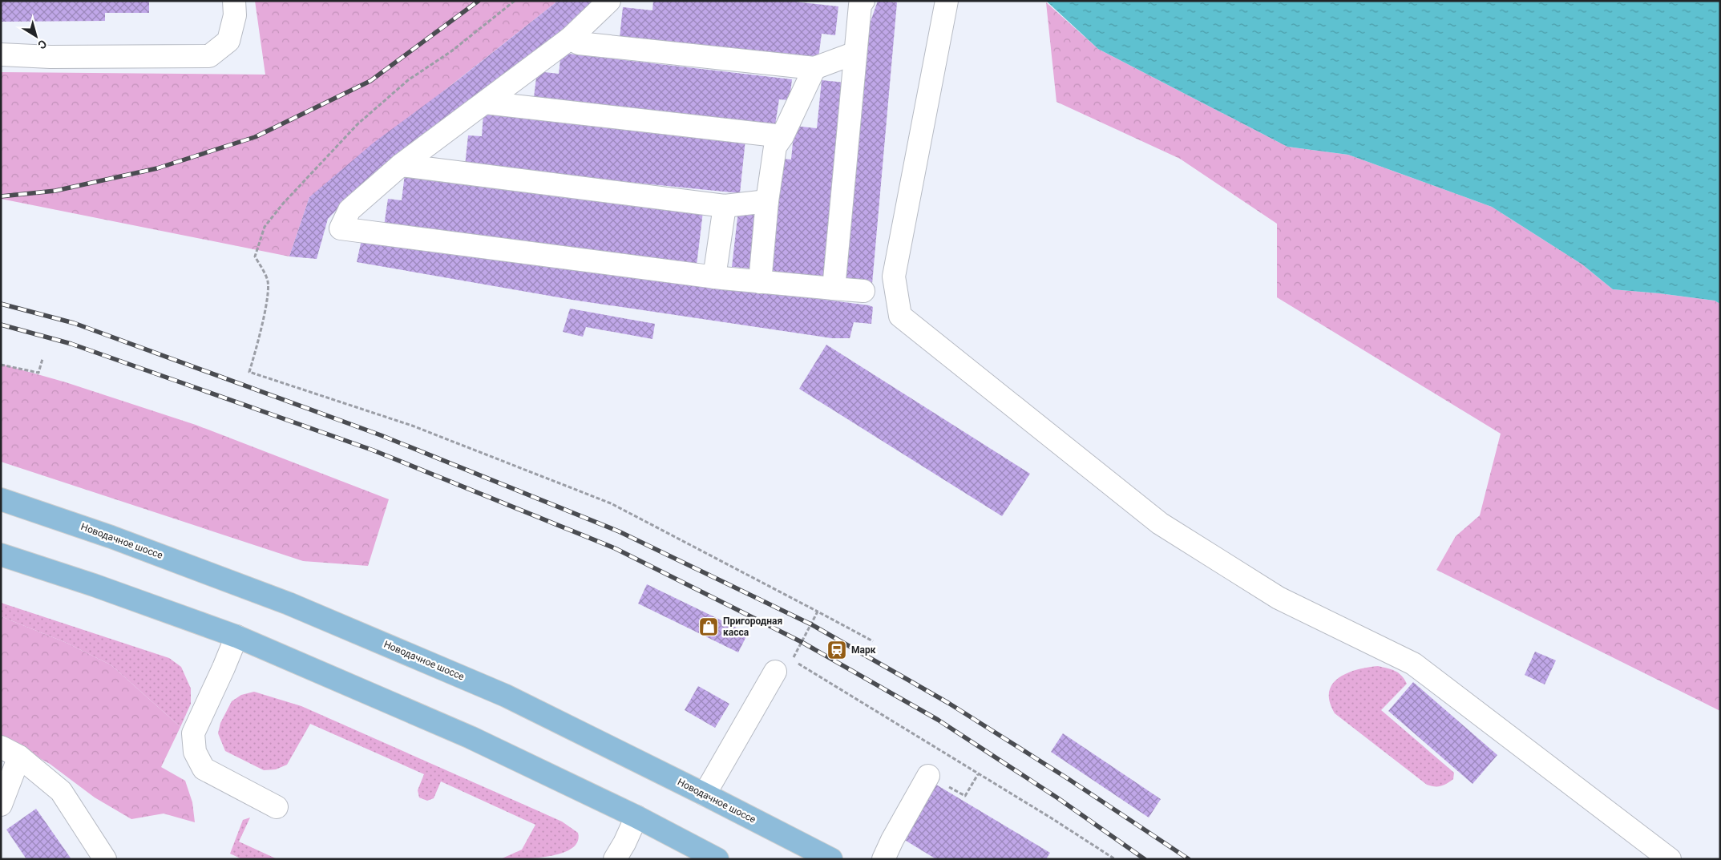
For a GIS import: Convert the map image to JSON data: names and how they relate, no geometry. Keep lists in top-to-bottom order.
{
  "streets": {
    "main road": ["Новодачное шоссе"]
  },
  "places": {
    "shop": ["Пригородная касса"],
    "station": ["Марк"]
  },
  "north": "bottom right"
}
